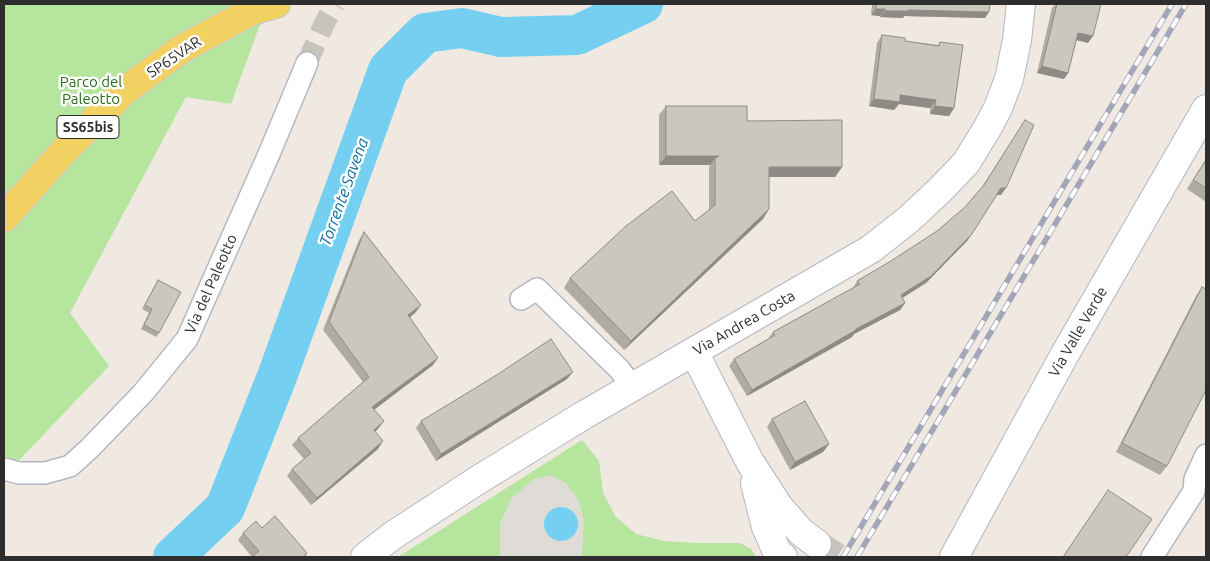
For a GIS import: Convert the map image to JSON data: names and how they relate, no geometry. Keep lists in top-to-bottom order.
{
  "streets": {
    "main road": [
      "SP65VAR",
      "SS65bis",
      "Via Andrea Costa",
      "Via Valle Verde"
    ],
    "street": ["Via del Paleotto"]
  },
  "water": ["Torrente Savena"],
  "parks": ["Parco del Paleotto"]
}
